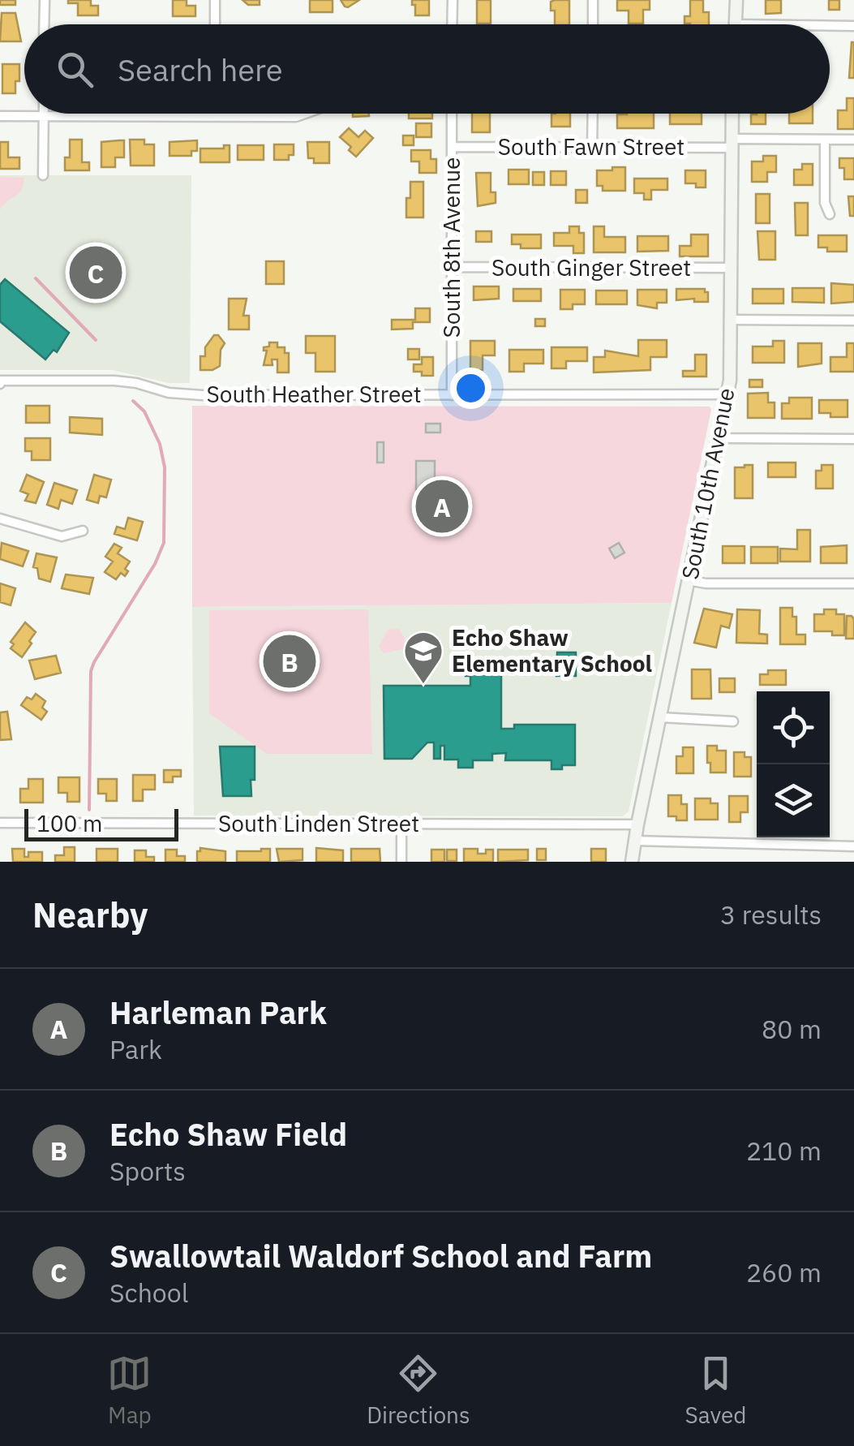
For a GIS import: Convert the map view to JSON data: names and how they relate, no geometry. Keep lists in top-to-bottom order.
{
  "streets": {
    "main road": ["South 10th Avenue"],
    "street": [
      "South Fawn Street",
      "South 8th Avenue",
      "South Ginger Street",
      "South Heather Street",
      "South Linden Street"
    ]
  },
  "crossings": [
    ["South Fawn Street", "South 8th Avenue"],
    ["South Fawn Street", "South 10th Avenue"],
    ["South 8th Avenue", "South Ginger Street"],
    ["South 8th Avenue", "South Heather Street"],
    ["South Ginger Street", "South 10th Avenue"],
    ["South Heather Street", "South 10th Avenue"],
    ["South 10th Avenue", "South Linden Street"]
  ],
  "places": {
    "school or university": ["Echo Shaw Elementary School"]
  },
  "scale_bar": "100 m",
  "page": {
    "search": "Search here",
    "pins": ["C", "A", "B"],
    "scale": "100 m",
    "heading": ["Nearby", "3 results"],
    "list": [
      {
        "mark": "A",
        "name": "Harleman Park",
        "note": "Park",
        "value": "80 m"
      },
      {
        "mark": "B",
        "name": "Echo Shaw Field",
        "note": "Sports",
        "value": "210 m"
      },
      {
        "mark": "C",
        "name": "Swallowtail Waldorf School and Farm",
        "note": "School",
        "value": "260 m"
      }
    ],
    "nav": ["Map", "Directions", "Saved"]
  }
}
